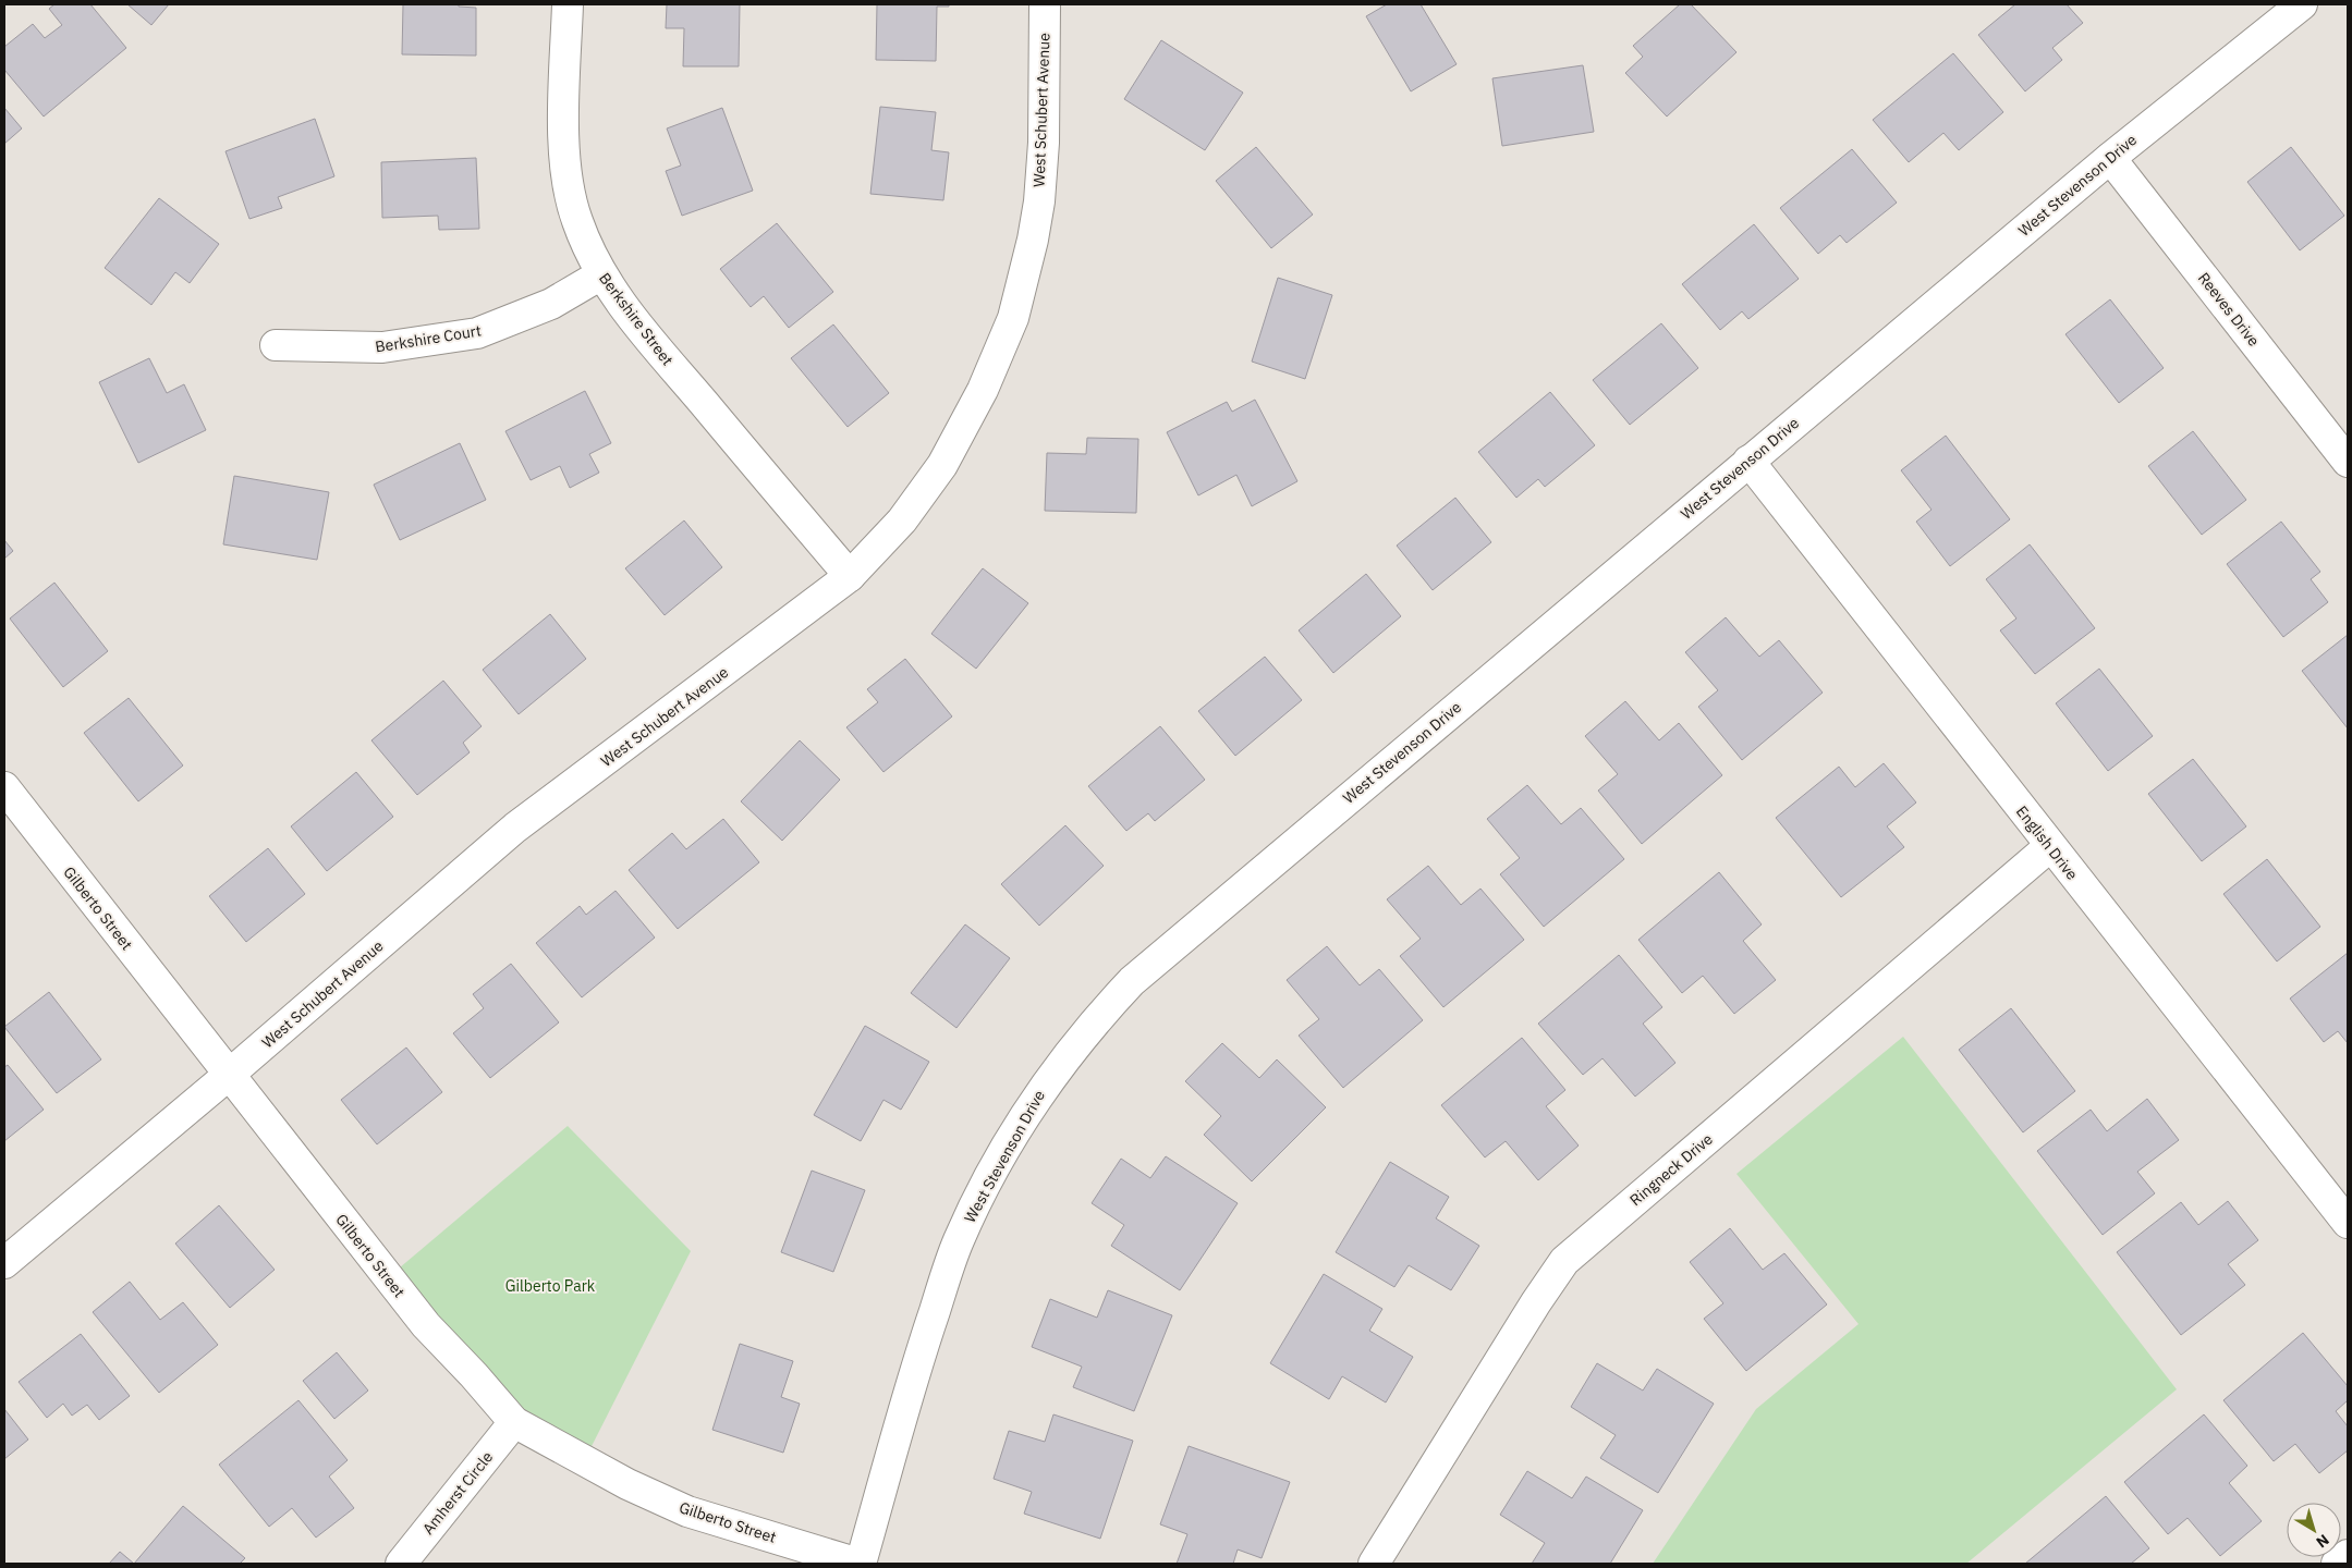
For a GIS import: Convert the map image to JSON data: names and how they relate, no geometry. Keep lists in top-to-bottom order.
{
  "streets": {
    "street": [
      "West Schubert Avenue",
      "West Stevenson Drive",
      "Reeves Drive",
      "Berkshire Street",
      "Berkshire Court",
      "English Drive",
      "Gilberto Street",
      "Ringneck Drive",
      "Amherst Circle"
    ]
  },
  "crossings": [
    ["West Schubert Avenue", "Berkshire Street"],
    ["West Schubert Avenue", "Gilberto Street"],
    ["West Stevenson Drive", "Reeves Drive"],
    ["West Stevenson Drive", "English Drive"],
    ["West Stevenson Drive", "Gilberto Street"],
    ["Berkshire Street", "Berkshire Court"],
    ["English Drive", "Ringneck Drive"],
    ["Gilberto Street", "Amherst Circle"]
  ],
  "parks": ["Gilberto Park"],
  "north": "bottom right"
}
